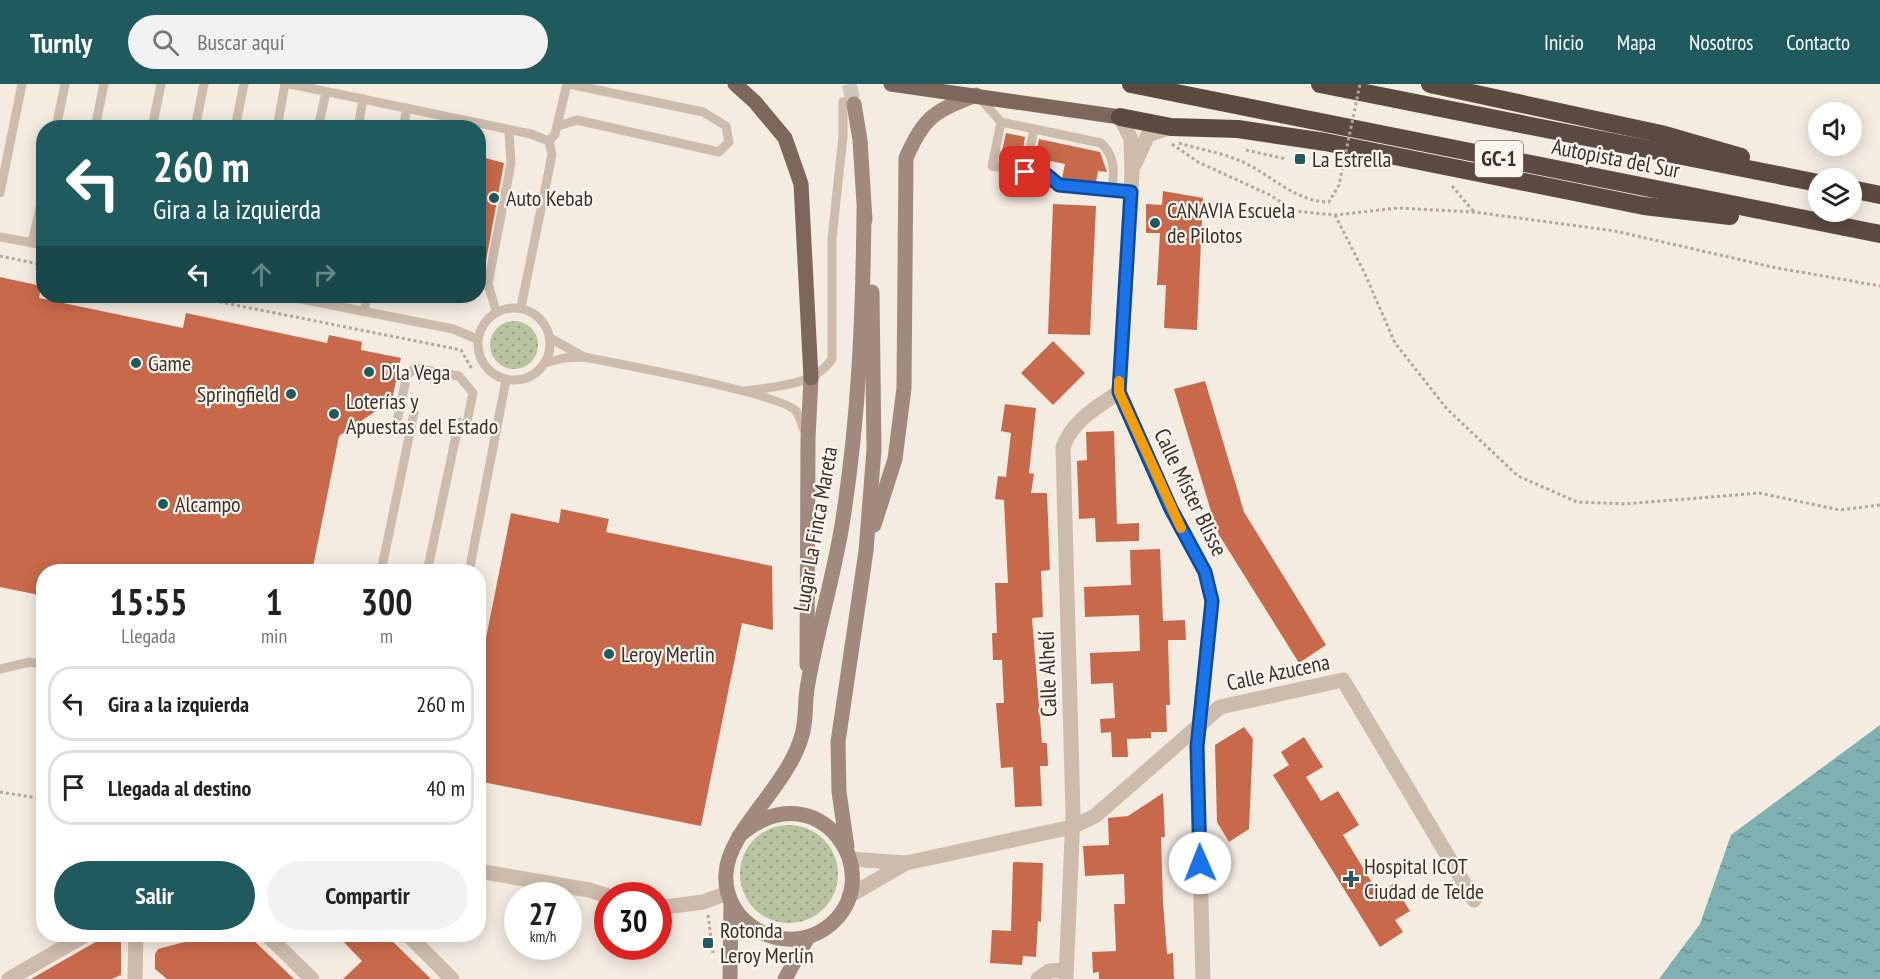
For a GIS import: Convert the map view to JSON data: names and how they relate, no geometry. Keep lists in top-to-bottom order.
{
  "streets": {
    "highway": ["Autopista del Sur", "GC-1"],
    "street": [
      "Calle Mister Blisse",
      "Lugar La Finca Mareta",
      "Calle Azucena",
      "Calle Alhelí"
    ]
  },
  "crossings": [
    ["Calle Mister Blisse", "Calle Azucena"],
    ["Calle Mister Blisse", "Calle Alhelí"],
    ["Lugar La Finca Mareta", "Calle Azucena"],
    ["Calle Azucena", "Calle Alhelí"]
  ],
  "places": {
    "transit": ["La Estrella", "Rotonda Leroy Merlín"],
    "other": [
      "Auto Kebab",
      "CANAVIA Escuela de Pilotos",
      "Game",
      "D'la Vega",
      "Springfield",
      "Loterías y Apuestas del Estado",
      "Alcampo",
      "Leroy Merlin"
    ],
    "health": ["Hospital ICOT Ciudad de Telde"]
  },
  "page": {
    "header": "Turnly",
    "search": "Buscar aquí",
    "nav": [
      "Inicio",
      "Mapa",
      "Nosotros",
      "Contacto"
    ],
    "turn": ["260 m", "Gira a la izquierda"],
    "eta": [
      "15:55",
      "Llegada",
      "1",
      "min",
      "300",
      "m"
    ],
    "list": [
      {
        "name": "Gira a la izquierda",
        "value": "260 m"
      },
      {
        "name": "Llegada al destino",
        "value": "40 m"
      }
    ],
    "buttons": ["Salir", "Compartir"],
    "speed": "27 km/h",
    "limit": "30"
  }
}
